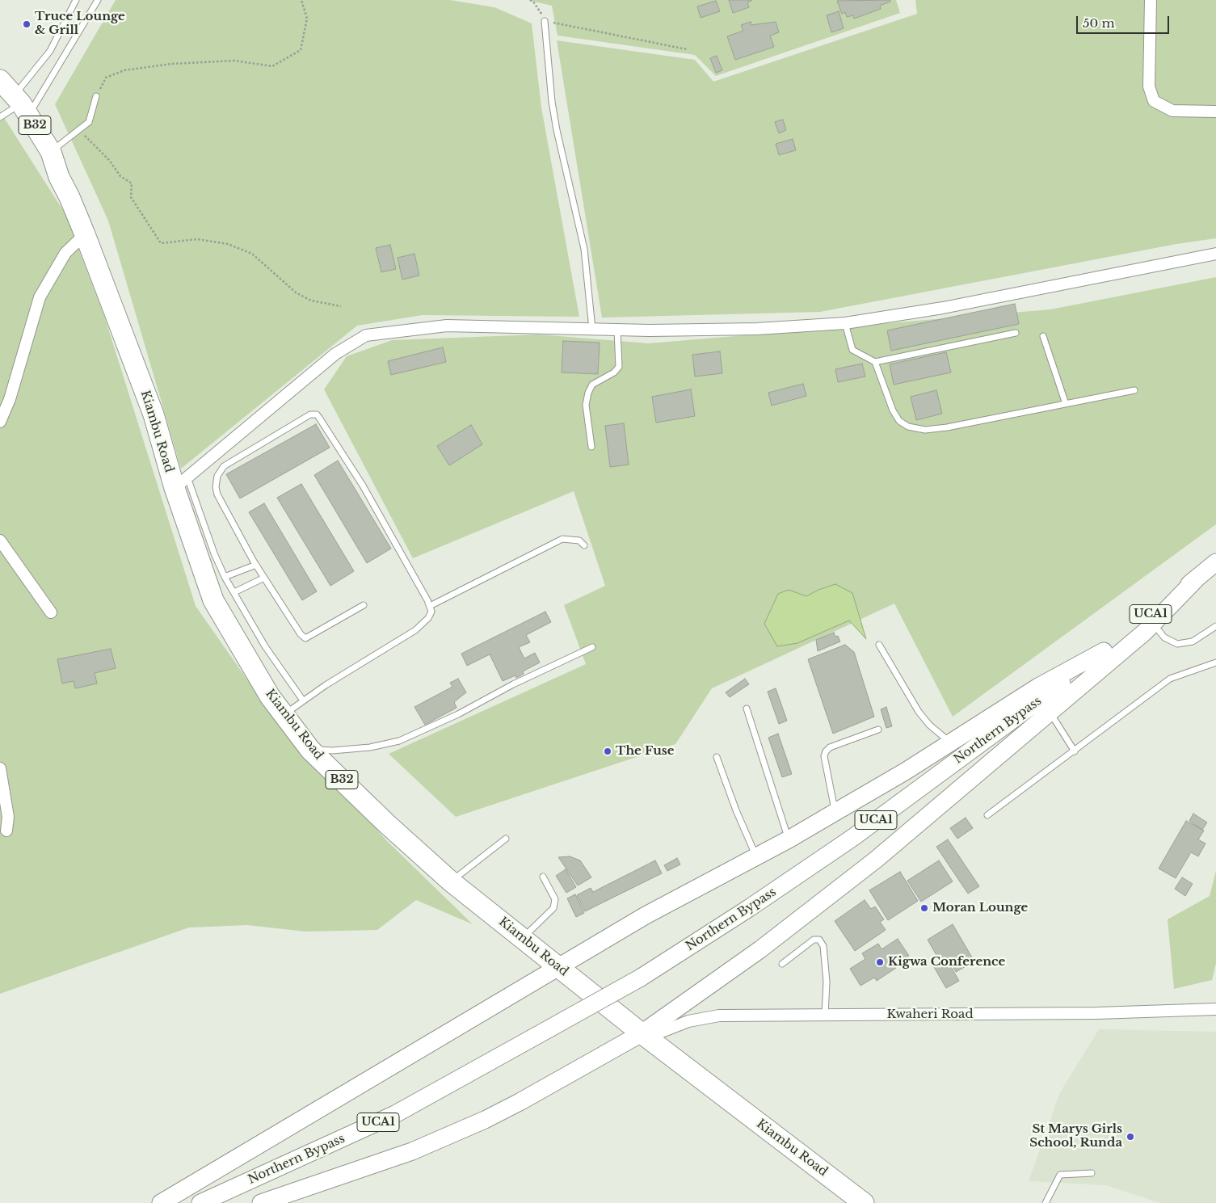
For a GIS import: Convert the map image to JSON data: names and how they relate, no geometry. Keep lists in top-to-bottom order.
{
  "streets": {
    "highway": ["B32", "Kiambu Road"],
    "main road": ["UCA1", "Northern Bypass"],
    "street": ["Kwaheri Road"]
  },
  "crossings": [
    ["Kiambu Road", "Kwaheri Road"]
  ],
  "places": [
    "Truce Lounge & Grill",
    "The Fuse",
    "Moran Lounge",
    "Kigwa Conference",
    "St Marys Girls School, Runda"
  ],
  "scale_bar": "50 m"
}
